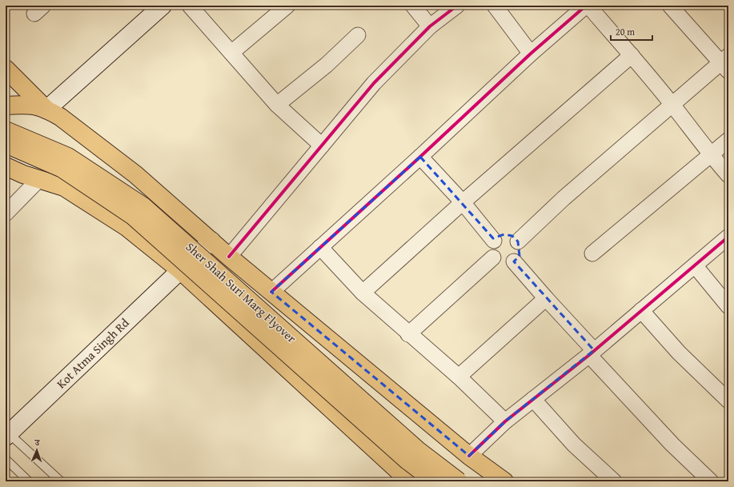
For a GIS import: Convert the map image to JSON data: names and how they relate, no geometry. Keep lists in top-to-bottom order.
{
  "streets": {
    "main road": ["Sher Shah Suri Marg Flyover", "Kot Atma Singh Rd"]
  },
  "scale_bar": "20 m",
  "north": "top"
}
